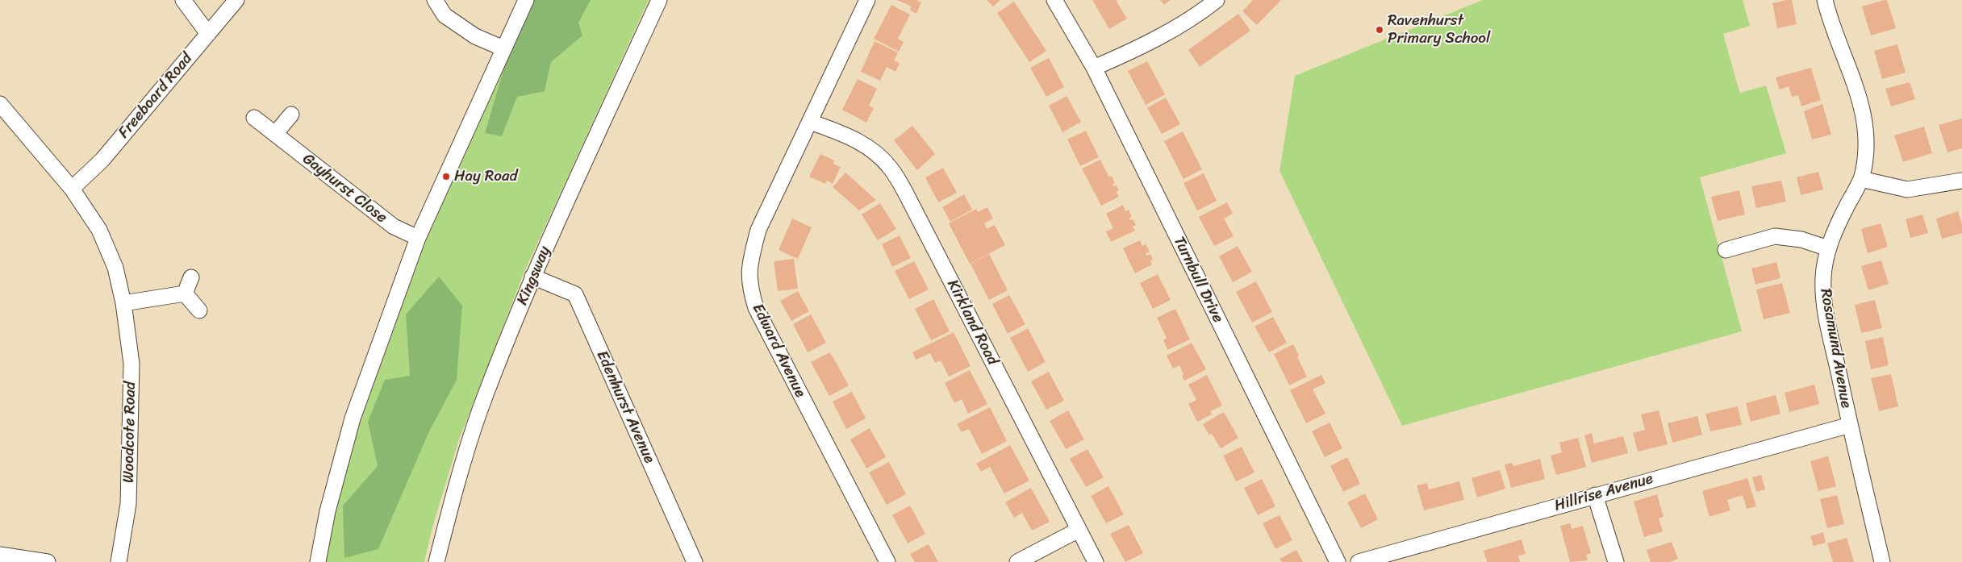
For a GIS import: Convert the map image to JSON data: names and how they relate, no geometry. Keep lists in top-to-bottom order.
{
  "streets": {
    "street": [
      "Freeboard Road",
      "Gayhurst Close",
      "Kingsway",
      "Turnbull Drive",
      "Kirkland Road",
      "Rosamund Avenue",
      "Edward Avenue",
      "Edenhurst Avenue",
      "Woodcote Road",
      "Hillrise Avenue"
    ]
  },
  "crossings": [
    ["Freeboard Road", "Woodcote Road"],
    ["Kingsway", "Edenhurst Avenue"],
    ["Kirkland Road", "Edward Avenue"],
    ["Rosamund Avenue", "Hillrise Avenue"]
  ],
  "places": ["Ravenhurst Primary School", "Hay Road"]
}
